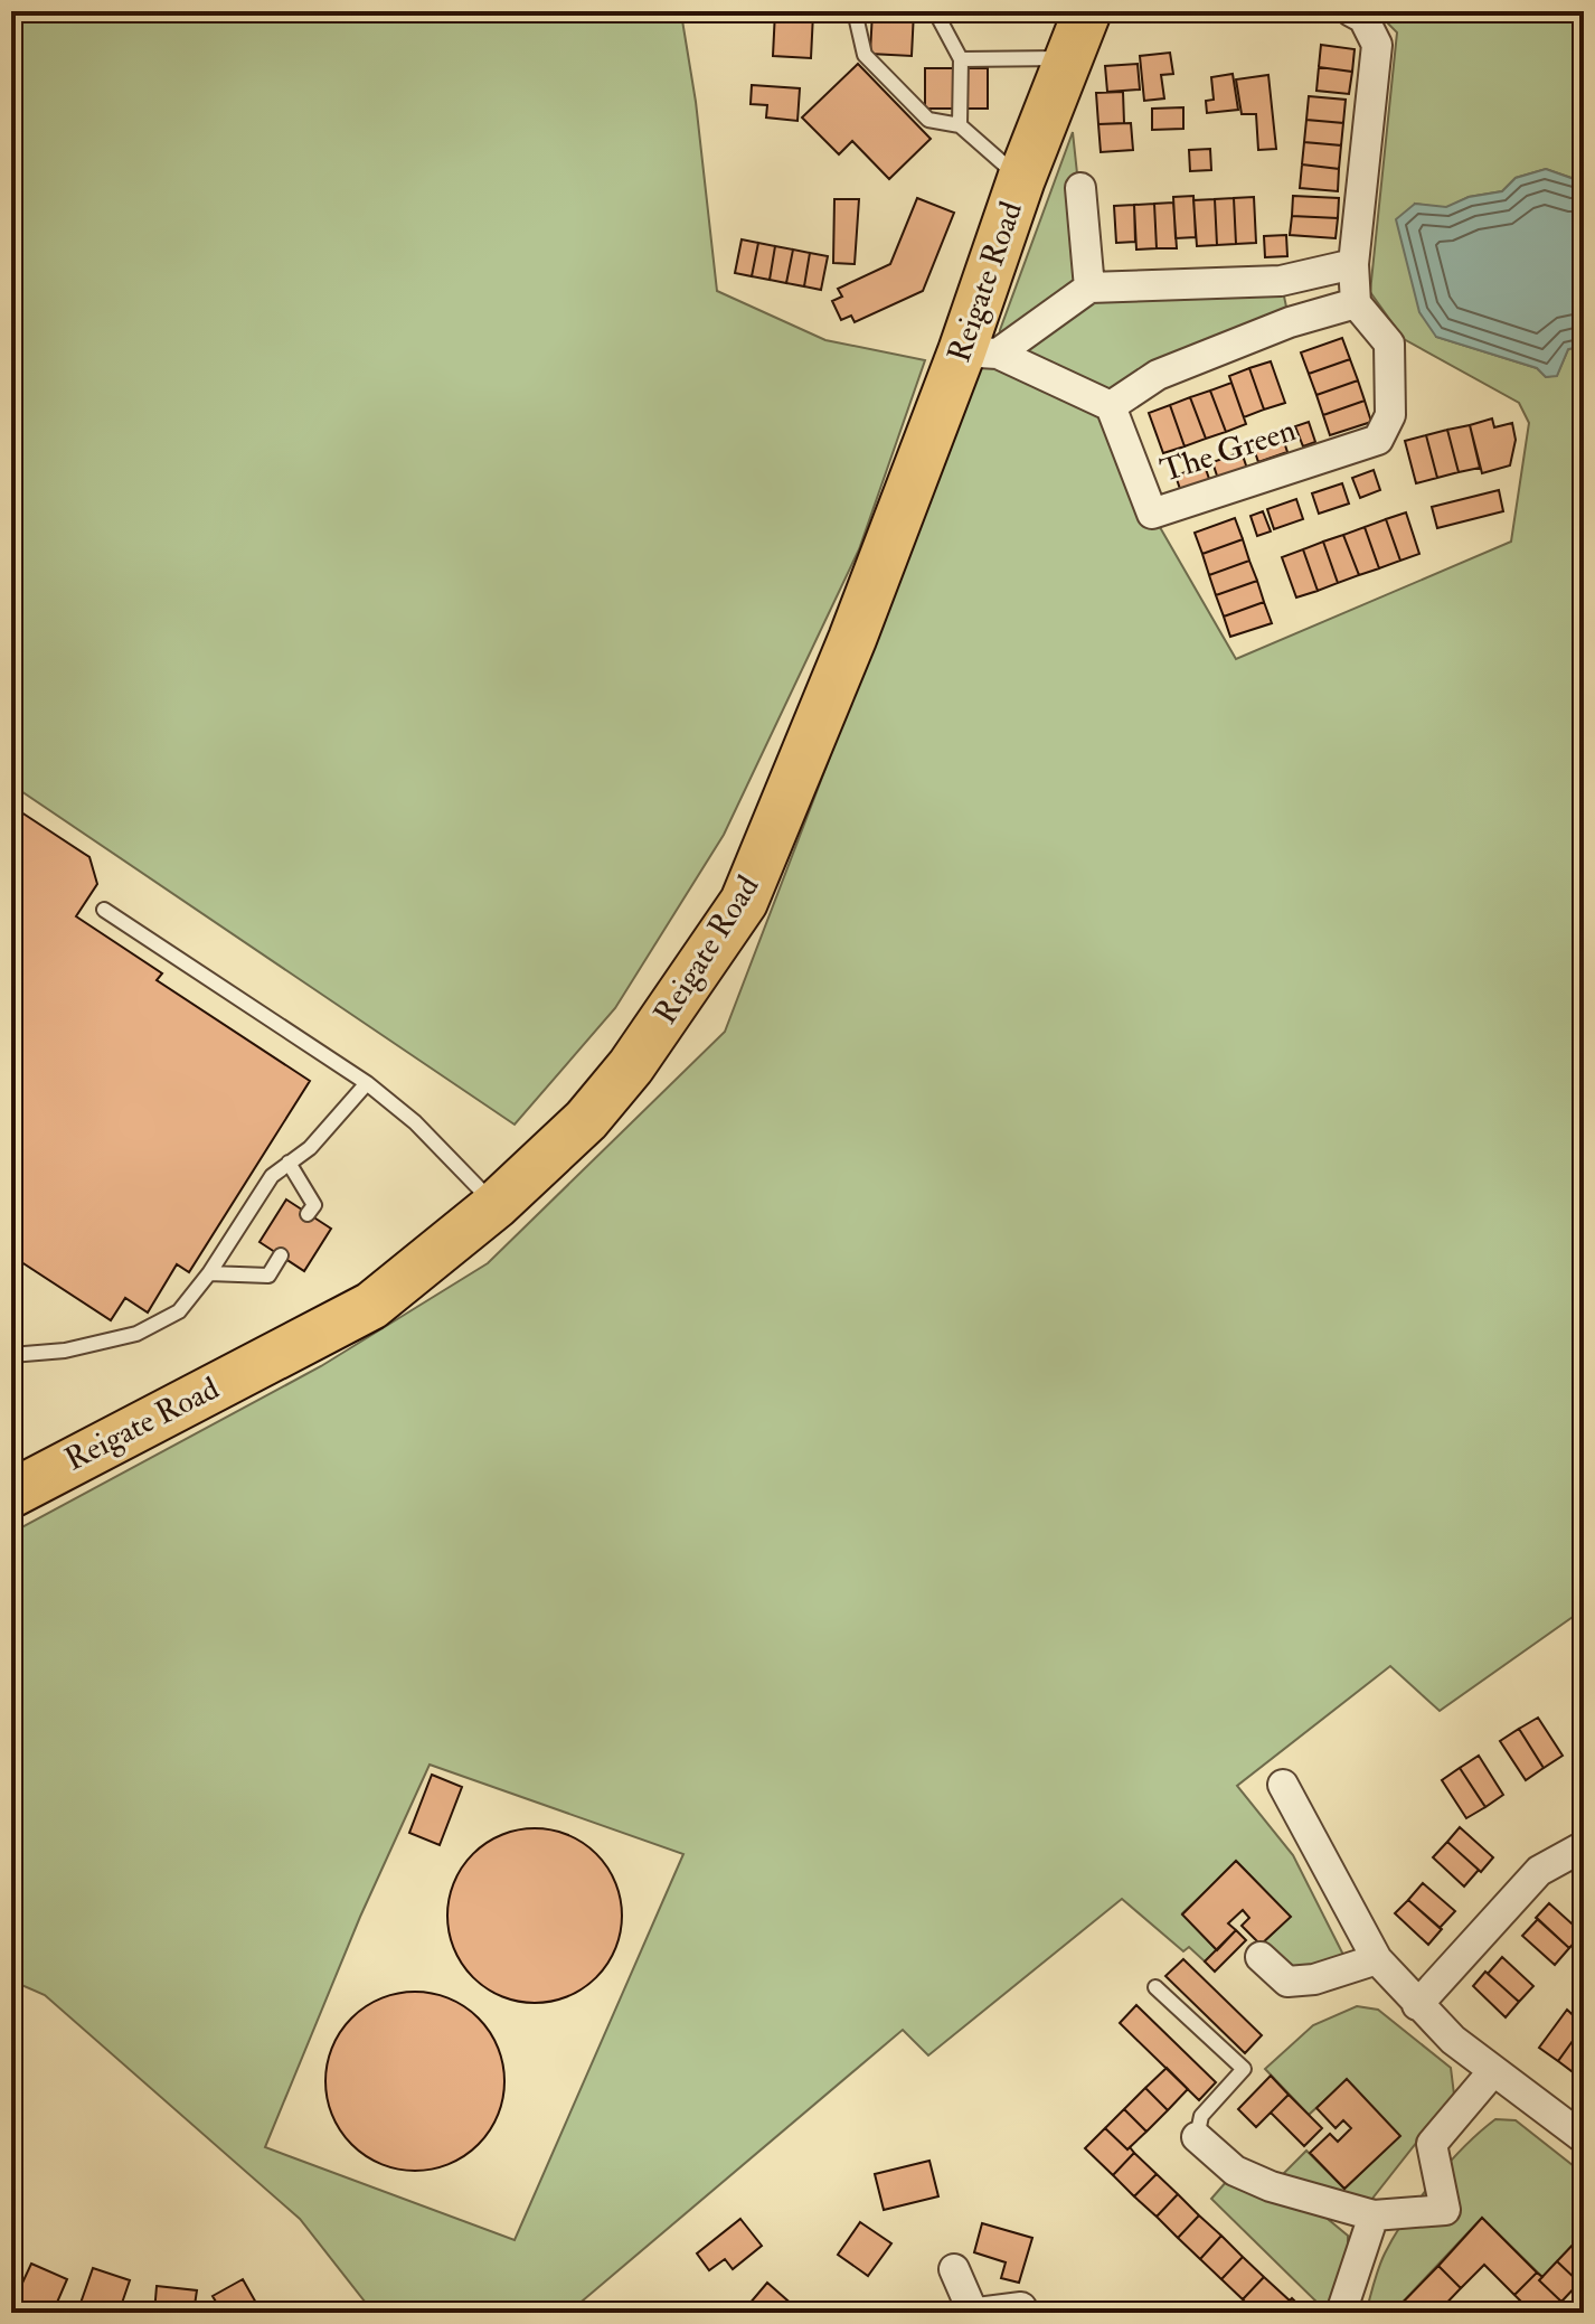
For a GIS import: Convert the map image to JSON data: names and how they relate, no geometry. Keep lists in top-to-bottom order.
{
  "streets": {
    "highway": ["Reigate Road"],
    "street": ["The Green"]
  }
}
